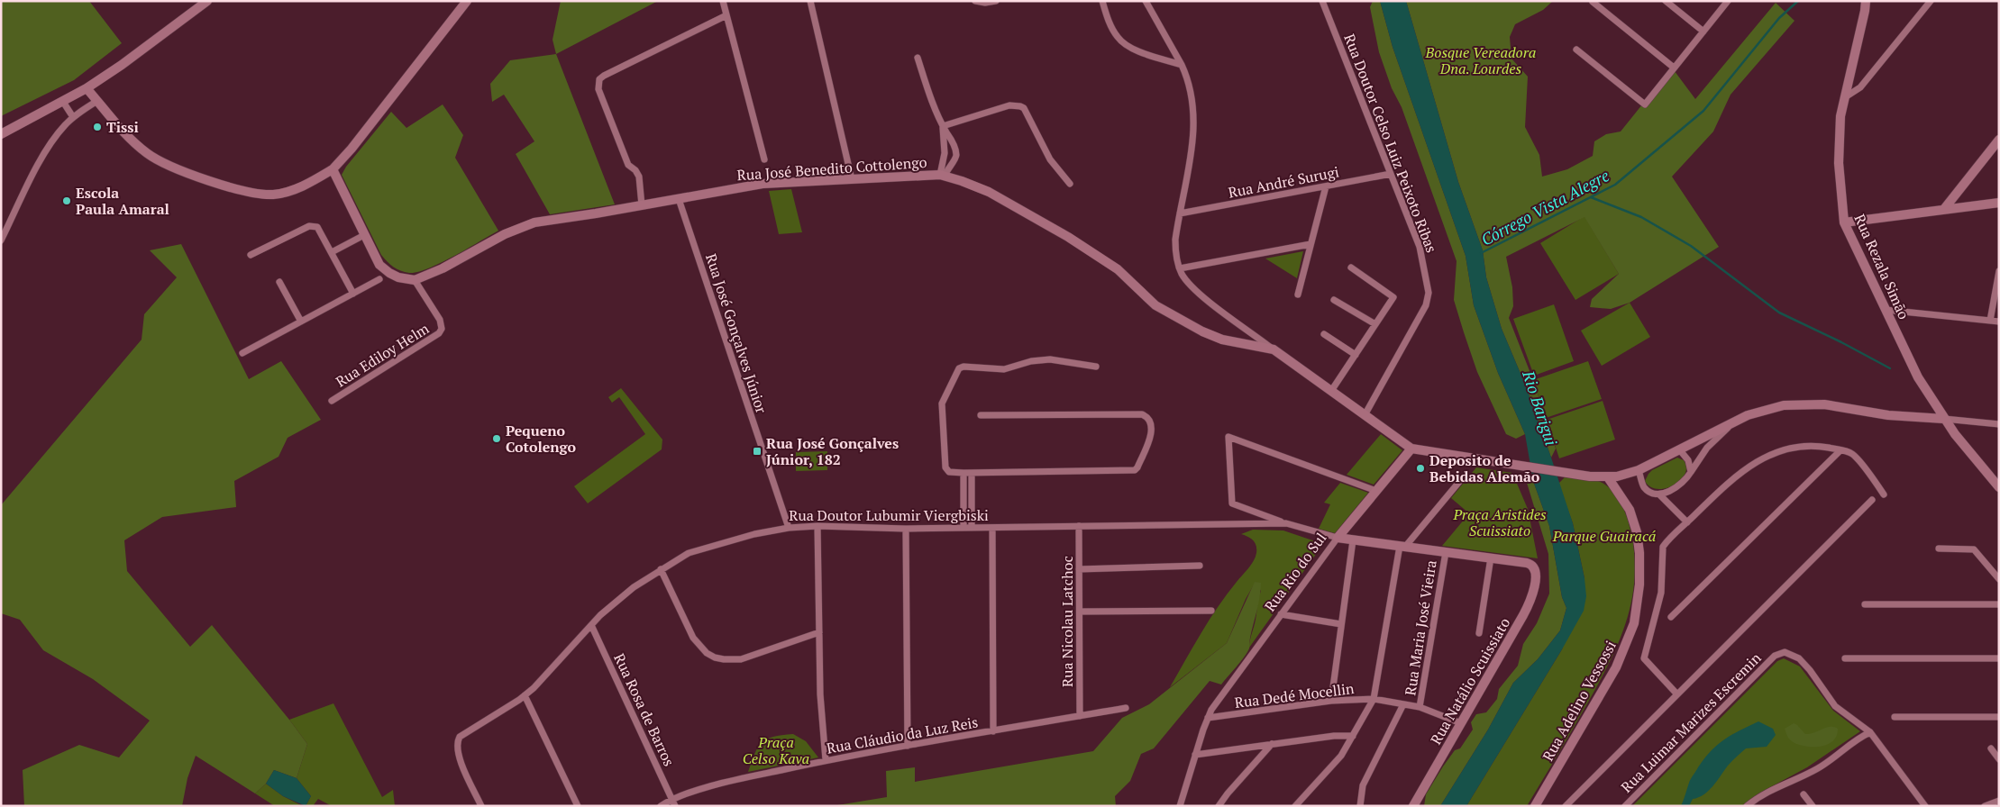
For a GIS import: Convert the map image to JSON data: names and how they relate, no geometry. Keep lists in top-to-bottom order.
{
  "streets": {
    "main road": [
      "Rua José Benedito Cottolengo",
      "Rua Rezala Simão",
      "Rua Rio do Sul",
      "Rua Natálio Scuissiato",
      "Rua Adelino Vessossi"
    ],
    "street": [
      "Rua Doutor Celso Luiz Peixoto Ribas",
      "Rua André Surugi",
      "Rua José Gonçalves Júnior",
      "Rua Ediloy Helm",
      "Rua Doutor Lubumir Viergbiski",
      "Rua Nicolau Latchoc",
      "Rua Maria José Vieira",
      "Rua Dedé Mocellin",
      "Rua Rosa de Barros",
      "Rua Luimar Marizes Escremin",
      "Rua Cláudio da Luz Reis"
    ]
  },
  "crossings": [
    ["Rua Doutor Celso Luiz Peixoto Ribas", "Rua José Benedito Cottolengo"],
    ["Rua Doutor Celso Luiz Peixoto Ribas", "Rua André Surugi"],
    ["Rua José Benedito Cottolengo", "Rua Rezala Simão"],
    ["Rua José Benedito Cottolengo", "Rua José Gonçalves Júnior"],
    ["Rua José Benedito Cottolengo", "Rua Ediloy Helm"],
    ["Rua José Benedito Cottolengo", "Rua Rio do Sul"],
    ["Rua José Benedito Cottolengo", "Rua Adelino Vessossi"],
    ["Rua José Gonçalves Júnior", "Rua Doutor Lubumir Viergbiski"],
    ["Rua Doutor Lubumir Viergbiski", "Rua Rio do Sul"],
    ["Rua Doutor Lubumir Viergbiski", "Rua Nicolau Latchoc"],
    ["Rua Doutor Lubumir Viergbiski", "Rua Rosa de Barros"],
    ["Rua Rio do Sul", "Rua Dedé Mocellin"],
    ["Rua Nicolau Latchoc", "Rua Cláudio da Luz Reis"],
    ["Rua Maria José Vieira", "Rua Dedé Mocellin"],
    ["Rua Natálio Scuissiato", "Rua Dedé Mocellin"],
    ["Rua Rosa de Barros", "Rua Cláudio da Luz Reis"]
  ],
  "water": ["Córrego Vista Alegre", "Rio Barigui"],
  "parks": [
    "Bosque Vereadora Dna. Lourdes",
    "Praça Aristides Scuissiato",
    "Parque Guairacá",
    "Praça Celso Kava"
  ],
  "places": {
    "other": [
      "Tissi",
      "Escola Paula Amaral",
      "Pequeno Cotolengo",
      "Deposito de Bebidas Alemão"
    ],
    "transit": ["Rua José Gonçalves Júnior, 182"]
  }
}
